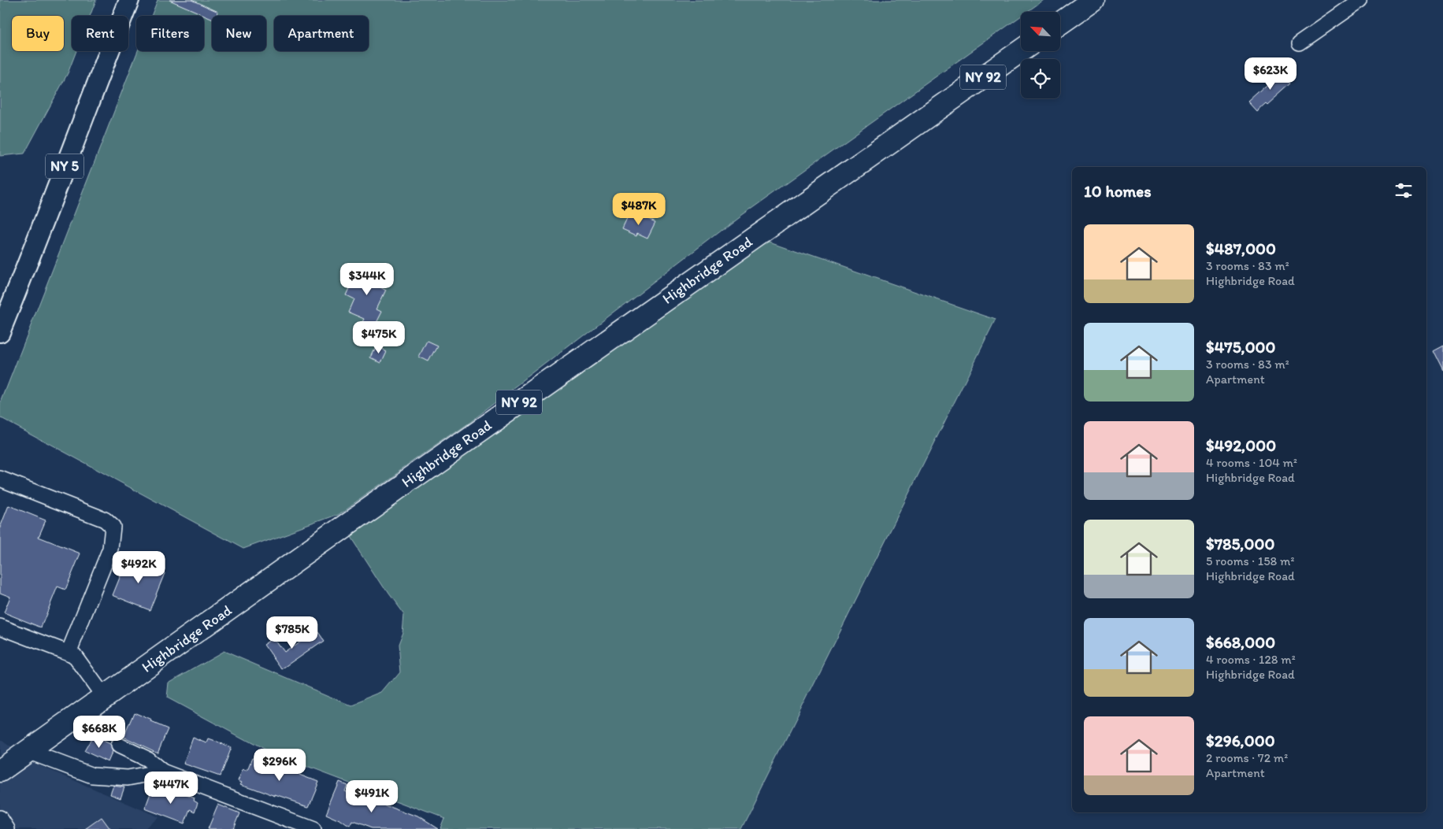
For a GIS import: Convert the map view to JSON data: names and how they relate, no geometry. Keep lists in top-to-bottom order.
{
  "streets": {
    "highway": ["NY 92", "Highbridge Road"],
    "main road": ["NY 5"]
  },
  "north": "top left",
  "page": {
    "chip": [
      "Buy",
      "Rent",
      "Filters",
      "New",
      "Apartment"
    ],
    "price": [
      "$623K",
      "$487K",
      "$344K",
      "$475K",
      "$492K",
      "$785K",
      "$668K",
      "$296K",
      "$447K",
      "$491K"
    ],
    "heading": "10 homes",
    "list": [
      {
        "name": "$487,000",
        "note": "3 rooms · 83 m² · Highbridge Road"
      },
      {
        "name": "$475,000",
        "note": "3 rooms · 83 m² · Apartment"
      },
      {
        "name": "$492,000",
        "note": "4 rooms · 104 m² · Highbridge Road"
      },
      {
        "name": "$785,000",
        "note": "5 rooms · 158 m² · Highbridge Road"
      },
      {
        "name": "$668,000",
        "note": "4 rooms · 128 m² · Highbridge Road"
      },
      {
        "name": "$296,000",
        "note": "2 rooms · 72 m² · Apartment"
      }
    ]
  }
}
